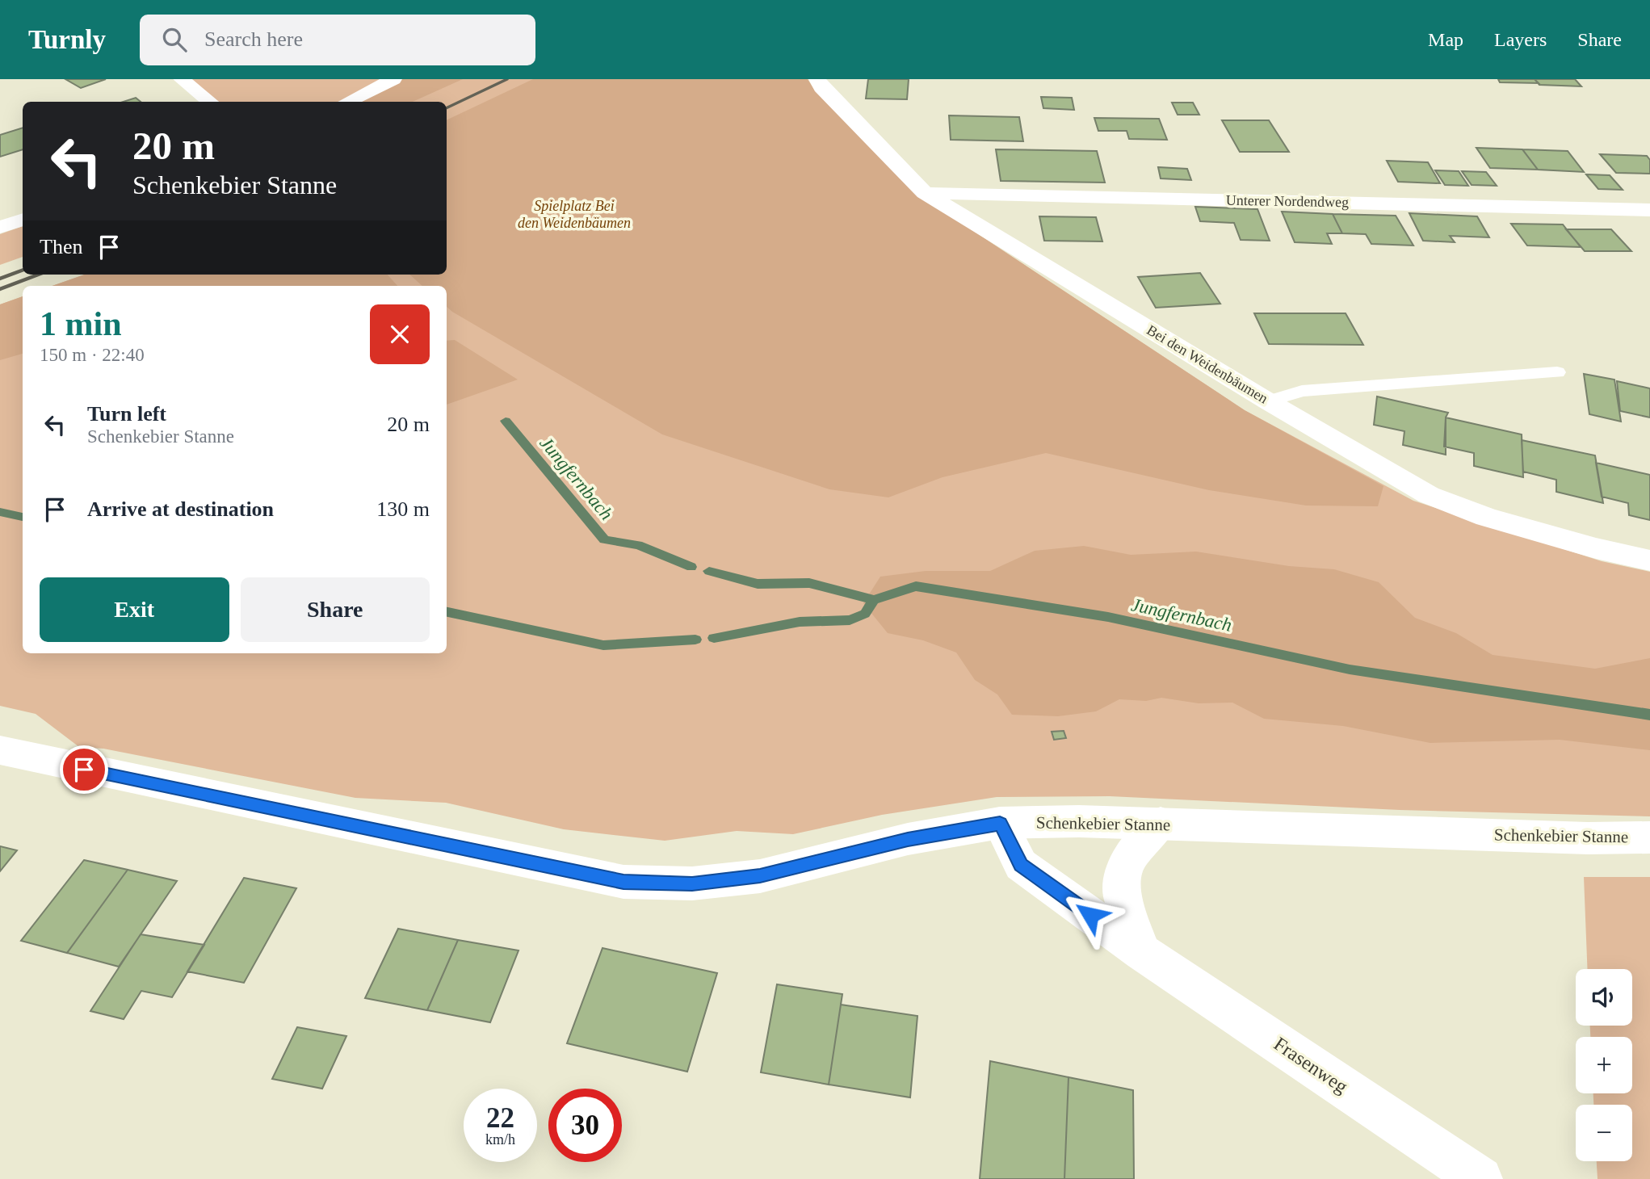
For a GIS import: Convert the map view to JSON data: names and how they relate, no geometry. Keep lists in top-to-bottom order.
{
  "streets": {
    "street": [
      "Unterer Nordendweg",
      "Bei den Weidenbäumen",
      "Schenkebier Stanne",
      "Frasenweg"
    ]
  },
  "crossings": [
    ["Unterer Nordendweg", "Bei den Weidenbäumen"],
    ["Schenkebier Stanne", "Frasenweg"]
  ],
  "water": ["Jungfernbach"],
  "parks": ["Spielplatz Bei den Weidenbäumen"],
  "page": {
    "header": "Turnly",
    "search": "Search here",
    "nav": ["Map", "Layers", "Share"],
    "turn": ["20 m", "Schenkebier Stanne"],
    "then": "Then",
    "heading": ["1 min", "150 m · 22:40"],
    "list": [
      {
        "name": "Turn left",
        "note": "Schenkebier Stanne",
        "value": "20 m"
      },
      {
        "name": "Arrive at destination",
        "value": "130 m"
      }
    ],
    "buttons": ["Exit", "Share"],
    "map_buttons": ["+", "−"],
    "speed": "22 km/h",
    "limit": "30"
  }
}
